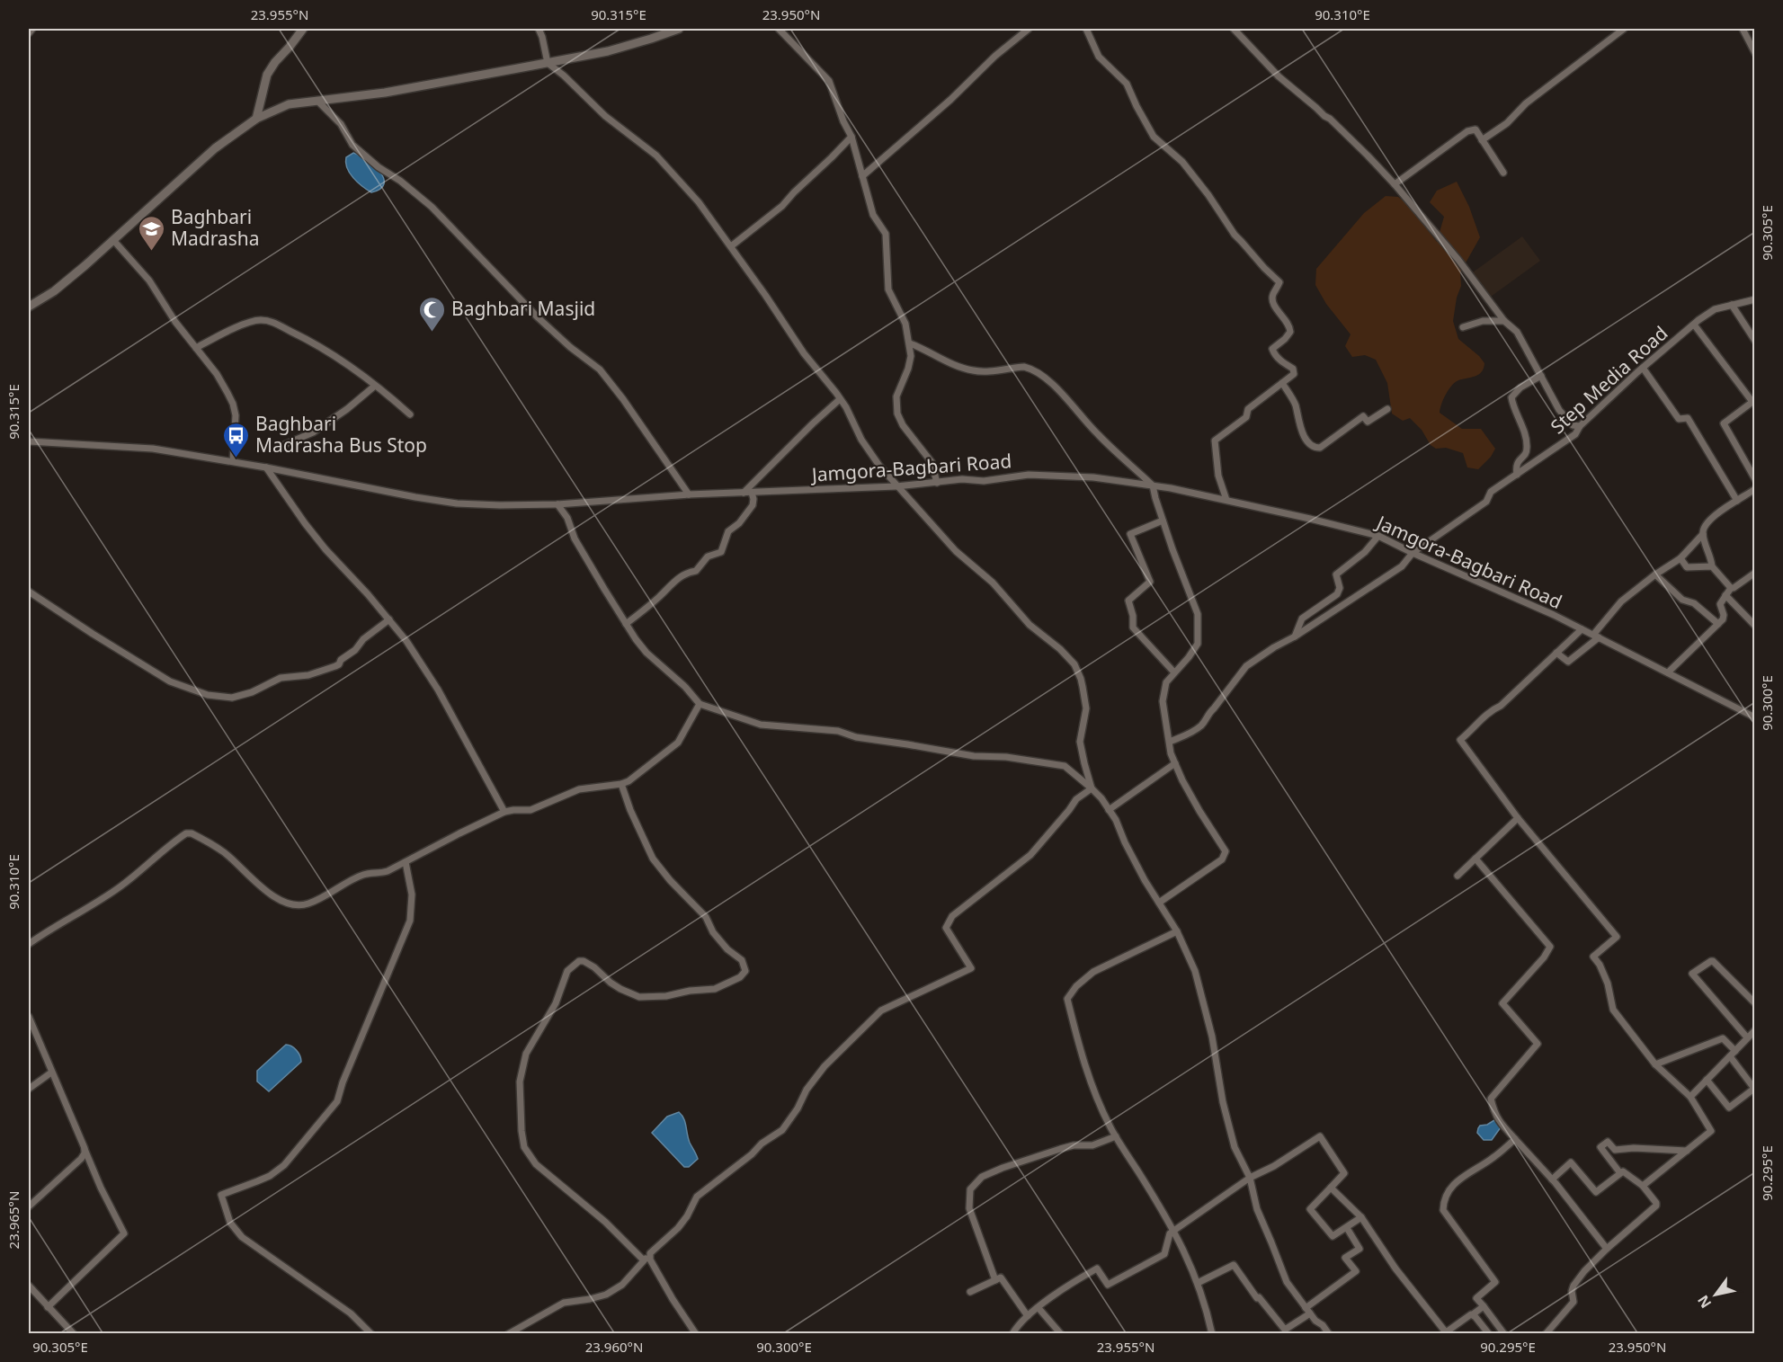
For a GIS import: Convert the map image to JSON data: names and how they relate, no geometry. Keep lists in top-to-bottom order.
{
  "streets": {
    "street": ["Step Media Road", "Jamgora-Bagbari Road"]
  },
  "crossings": [
    ["Step Media Road", "Jamgora-Bagbari Road"]
  ],
  "places": {
    "school or university": ["Baghbari Madrasha"],
    "mosque": ["Baghbari Masjid"],
    "bus stop": ["Baghbari Madrasha Bus Stop"]
  },
  "north": "bottom left",
  "coordinates": [
    "23.955°N",
    "90.315°E",
    "23.950°N",
    "90.310°E",
    "90.305°E",
    "90.300°E",
    "90.295°E",
    "23.965°N",
    "23.960°N"
  ]
}
